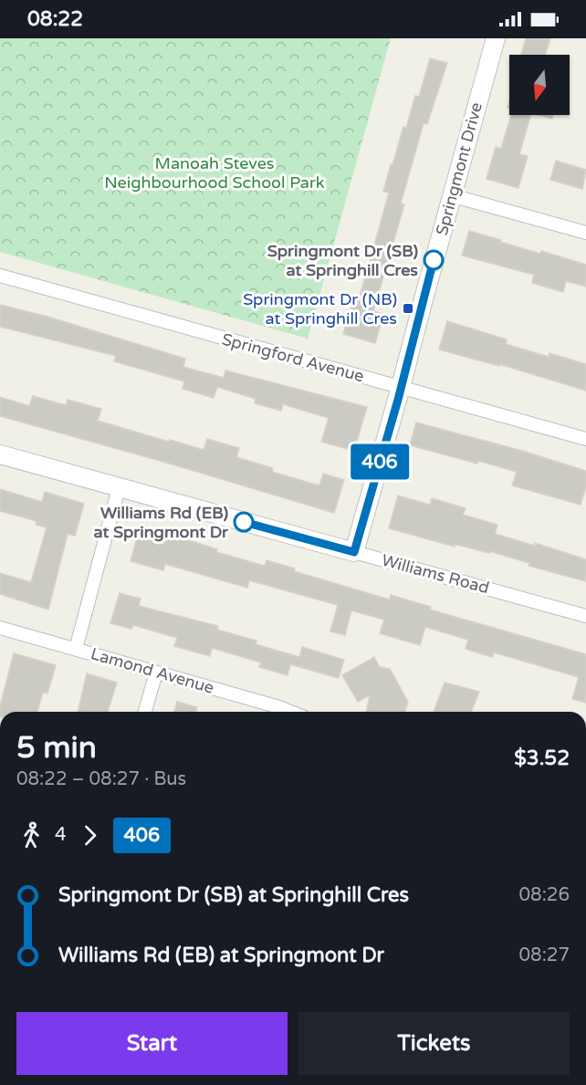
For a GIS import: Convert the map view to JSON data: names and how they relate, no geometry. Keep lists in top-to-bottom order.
{
  "streets": {
    "street": [
      "Springmont Drive",
      "Springford Avenue",
      "Williams Road",
      "Lamond Avenue"
    ]
  },
  "crossings": [
    ["Springmont Drive", "Springford Avenue"],
    ["Springmont Drive", "Williams Road"]
  ],
  "parks": ["Manoah Steves Neighbourhood School Park"],
  "places": {
    "other": ["Springmont Dr (SB) at Springhill Cres", "Williams Rd (EB) at Springmont Dr"],
    "transit": ["Springmont Dr (NB) at Springhill Cres"]
  },
  "lines": ["bus line 406"],
  "north": "bottom",
  "page": {
    "status": "08:22",
    "on_map": "406",
    "heading": ["5 min", "08:22 – 08:27 · Bus", "$3.52"],
    "legs": ["4", "406"],
    "list": [
      {
        "name": "Springmont Dr (SB) at Springhill Cres",
        "value": "08:26"
      },
      {
        "name": "Williams Rd (EB) at Springmont Dr",
        "value": "08:27"
      }
    ],
    "buttons": ["Start", "Tickets"]
  }
}
